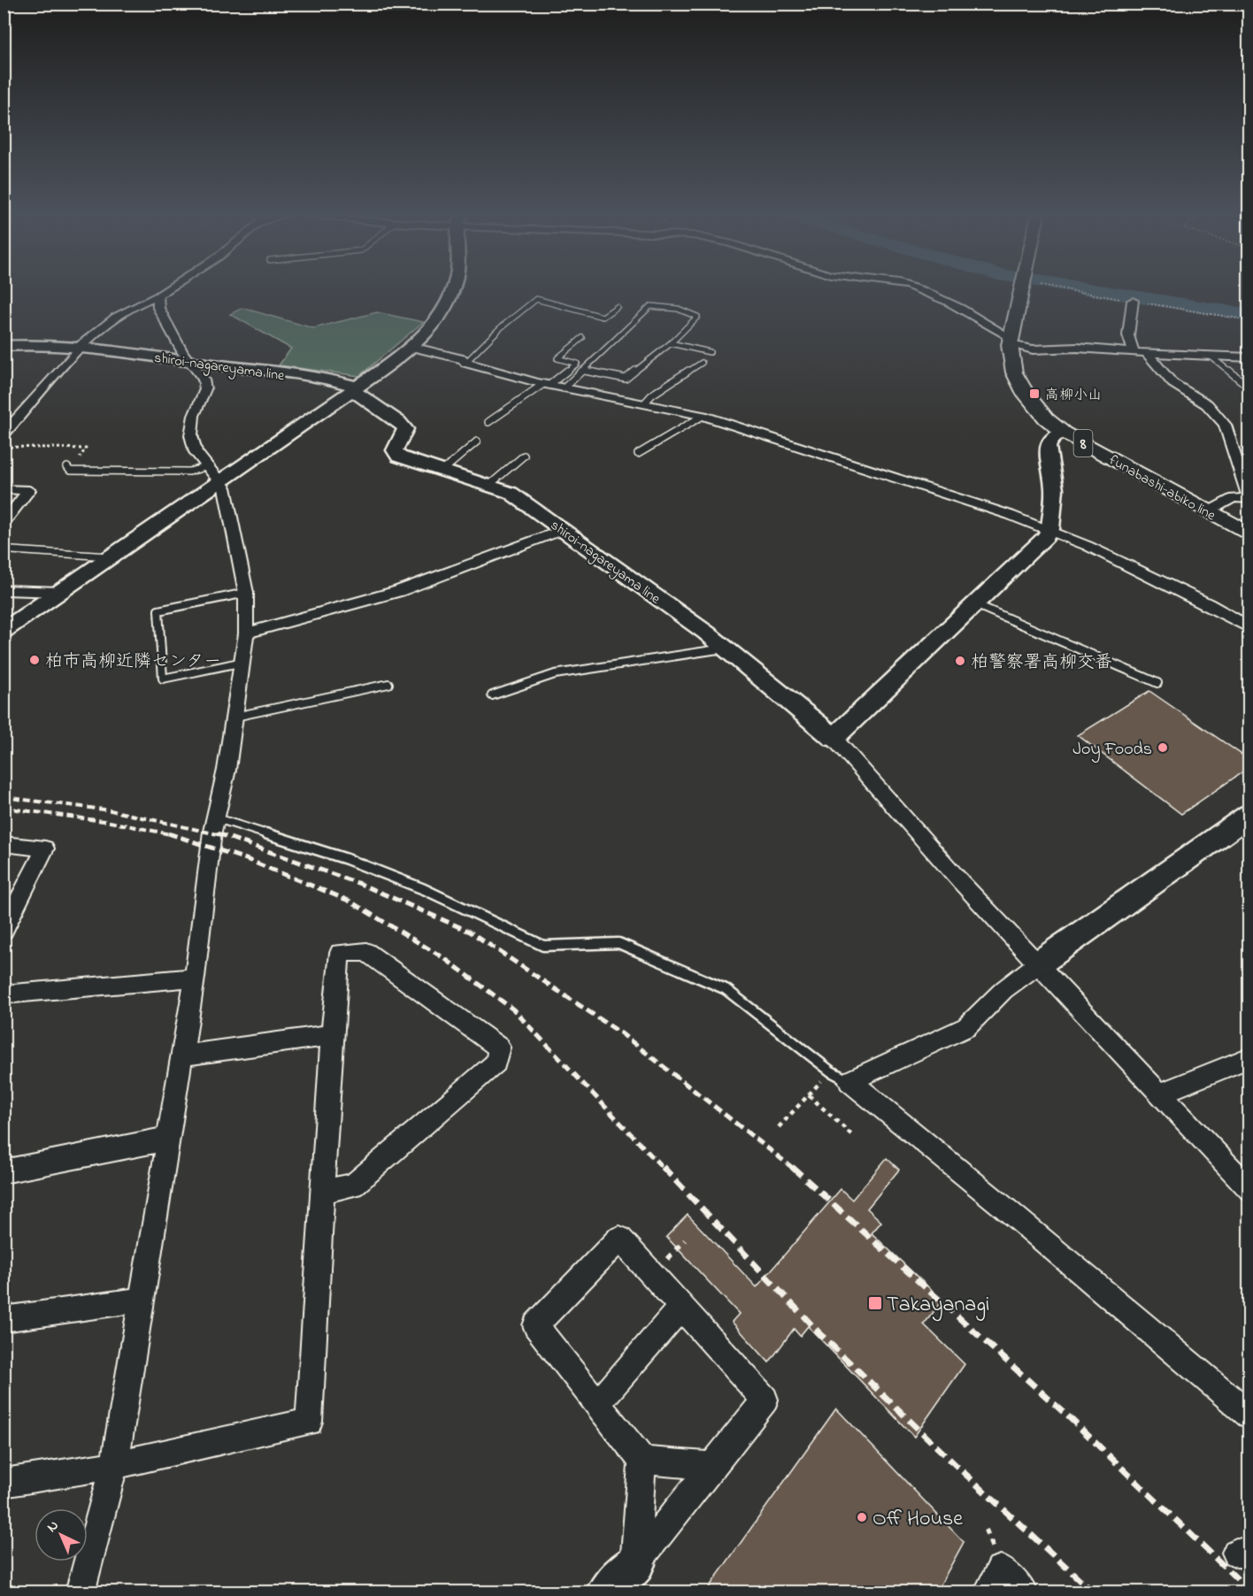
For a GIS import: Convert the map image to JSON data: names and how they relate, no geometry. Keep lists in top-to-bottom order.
{
  "streets": {
    "main road": ["shiroi-nagareyama line", "8", "funabashi-abiko line"]
  },
  "places": {
    "transit": ["高柳小山", "Takayanagi"],
    "other": [
      "柏市高柳近隣センター",
      "柏警察署高柳交番",
      "Joy Foods",
      "Off House"
    ]
  },
  "north": "top left"
}
